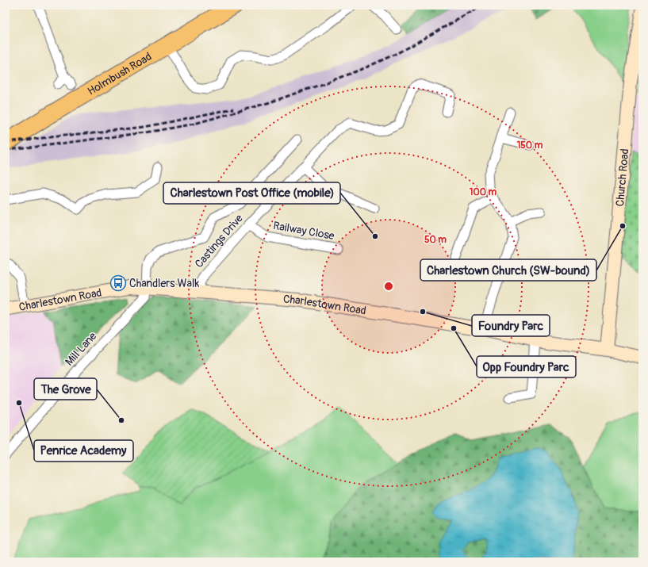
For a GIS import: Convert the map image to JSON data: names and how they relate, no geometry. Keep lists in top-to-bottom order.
{
  "streets": {
    "highway": ["Holmbush Road"],
    "street": [
      "Church Road",
      "Railway Close",
      "Castings Drive",
      "Charlestown Road",
      "Mill Lane"
    ]
  },
  "crossings": [
    ["Church Road", "Charlestown Road"],
    ["Railway Close", "Castings Drive"],
    ["Castings Drive", "Charlestown Road"],
    ["Charlestown Road", "Mill Lane"]
  ],
  "places": {
    "other": [
      "Charlestown Church (SW-bound)",
      "Charlestown Post Office (mobile)",
      "Foundry Parc",
      "Opp Foundry Parc",
      "Penrice Academy",
      "The Grove"
    ],
    "bus stop": ["Chandlers Walk"]
  },
  "rings": ["150 m", "100 m", "50 m"]
}
